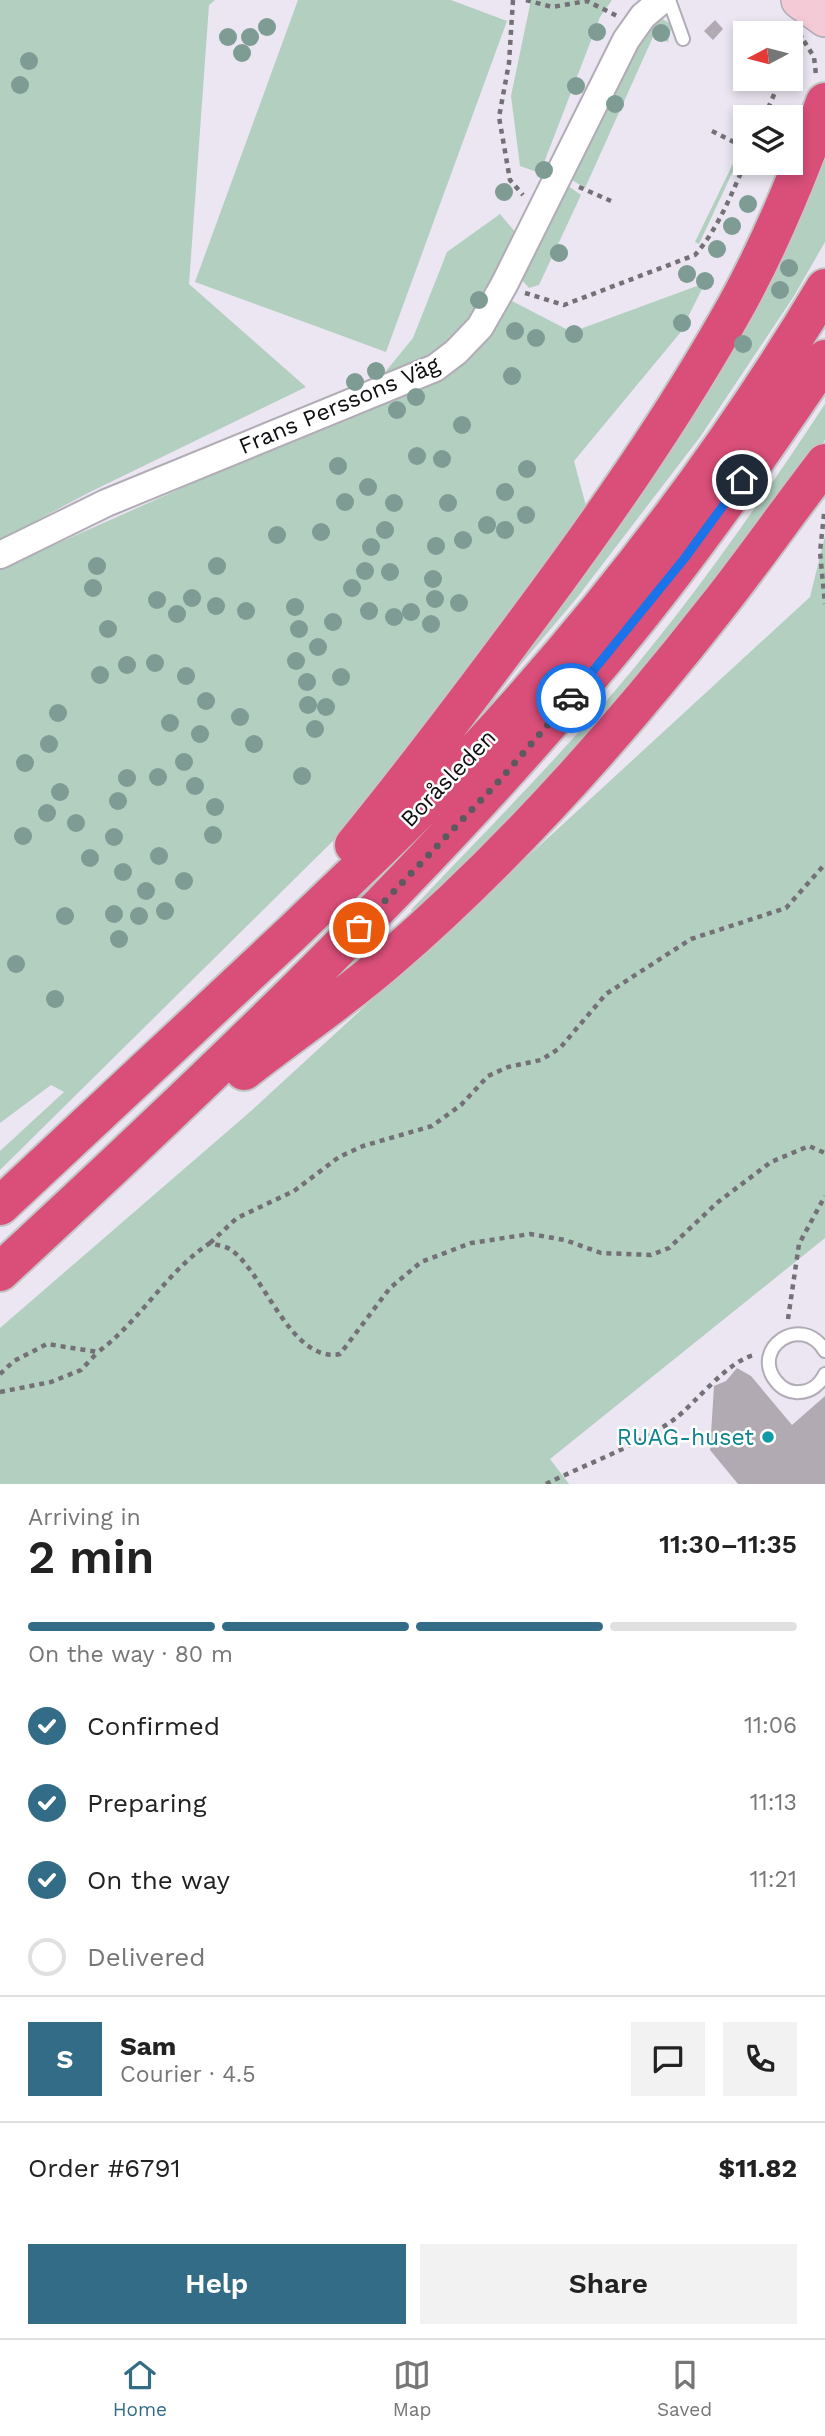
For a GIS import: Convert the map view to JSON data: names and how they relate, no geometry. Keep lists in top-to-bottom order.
{
  "streets": {
    "highway": ["Boråsleden"],
    "street": ["Frans Perssons Väg"]
  },
  "places": ["RUAG-huset"],
  "north": "left",
  "page": {
    "heading": ["2 min", "Arriving in", "11:30–11:35"],
    "panel": [
      "Sam",
      "Courier · 4.5",
      "Order #6791",
      "$11.82"
    ],
    "bar": "On the way · 80 m",
    "list": [
      ["Confirmed", "11:06"],
      ["Preparing", "11:13"],
      ["On the way", "11:21"],
      "Delivered"
    ],
    "round": "S",
    "buttons": ["Help", "Share"],
    "tabs": ["Home", "Map", "Saved"]
  }
}
